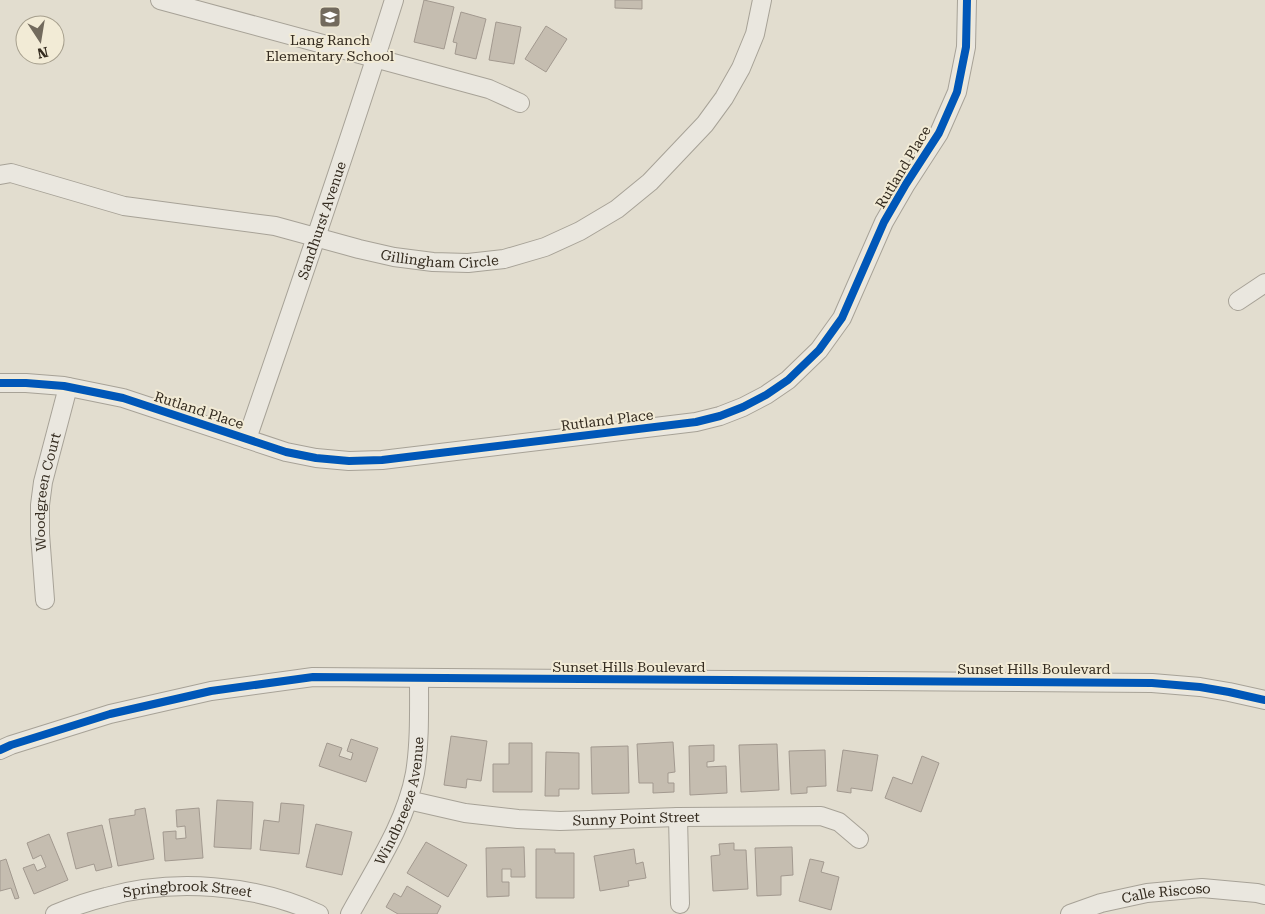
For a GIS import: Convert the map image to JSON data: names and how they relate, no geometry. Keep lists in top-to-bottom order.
{
  "streets": {
    "street": [
      "Rutland Place",
      "Sandhurst Avenue",
      "Gillingham Circle",
      "Woodgreen Court",
      "Sunset Hills Boulevard",
      "Windbreeze Avenue",
      "Sunny Point Street",
      "Springbrook Street",
      "Calle Riscoso"
    ]
  },
  "crossings": [
    ["Rutland Place", "Sandhurst Avenue"],
    ["Rutland Place", "Woodgreen Court"],
    ["Sandhurst Avenue", "Gillingham Circle"],
    ["Sunset Hills Boulevard", "Windbreeze Avenue"],
    ["Windbreeze Avenue", "Sunny Point Street"]
  ],
  "places": {
    "school or university": ["Lang Ranch Elementary School"]
  },
  "north": "bottom"
}
